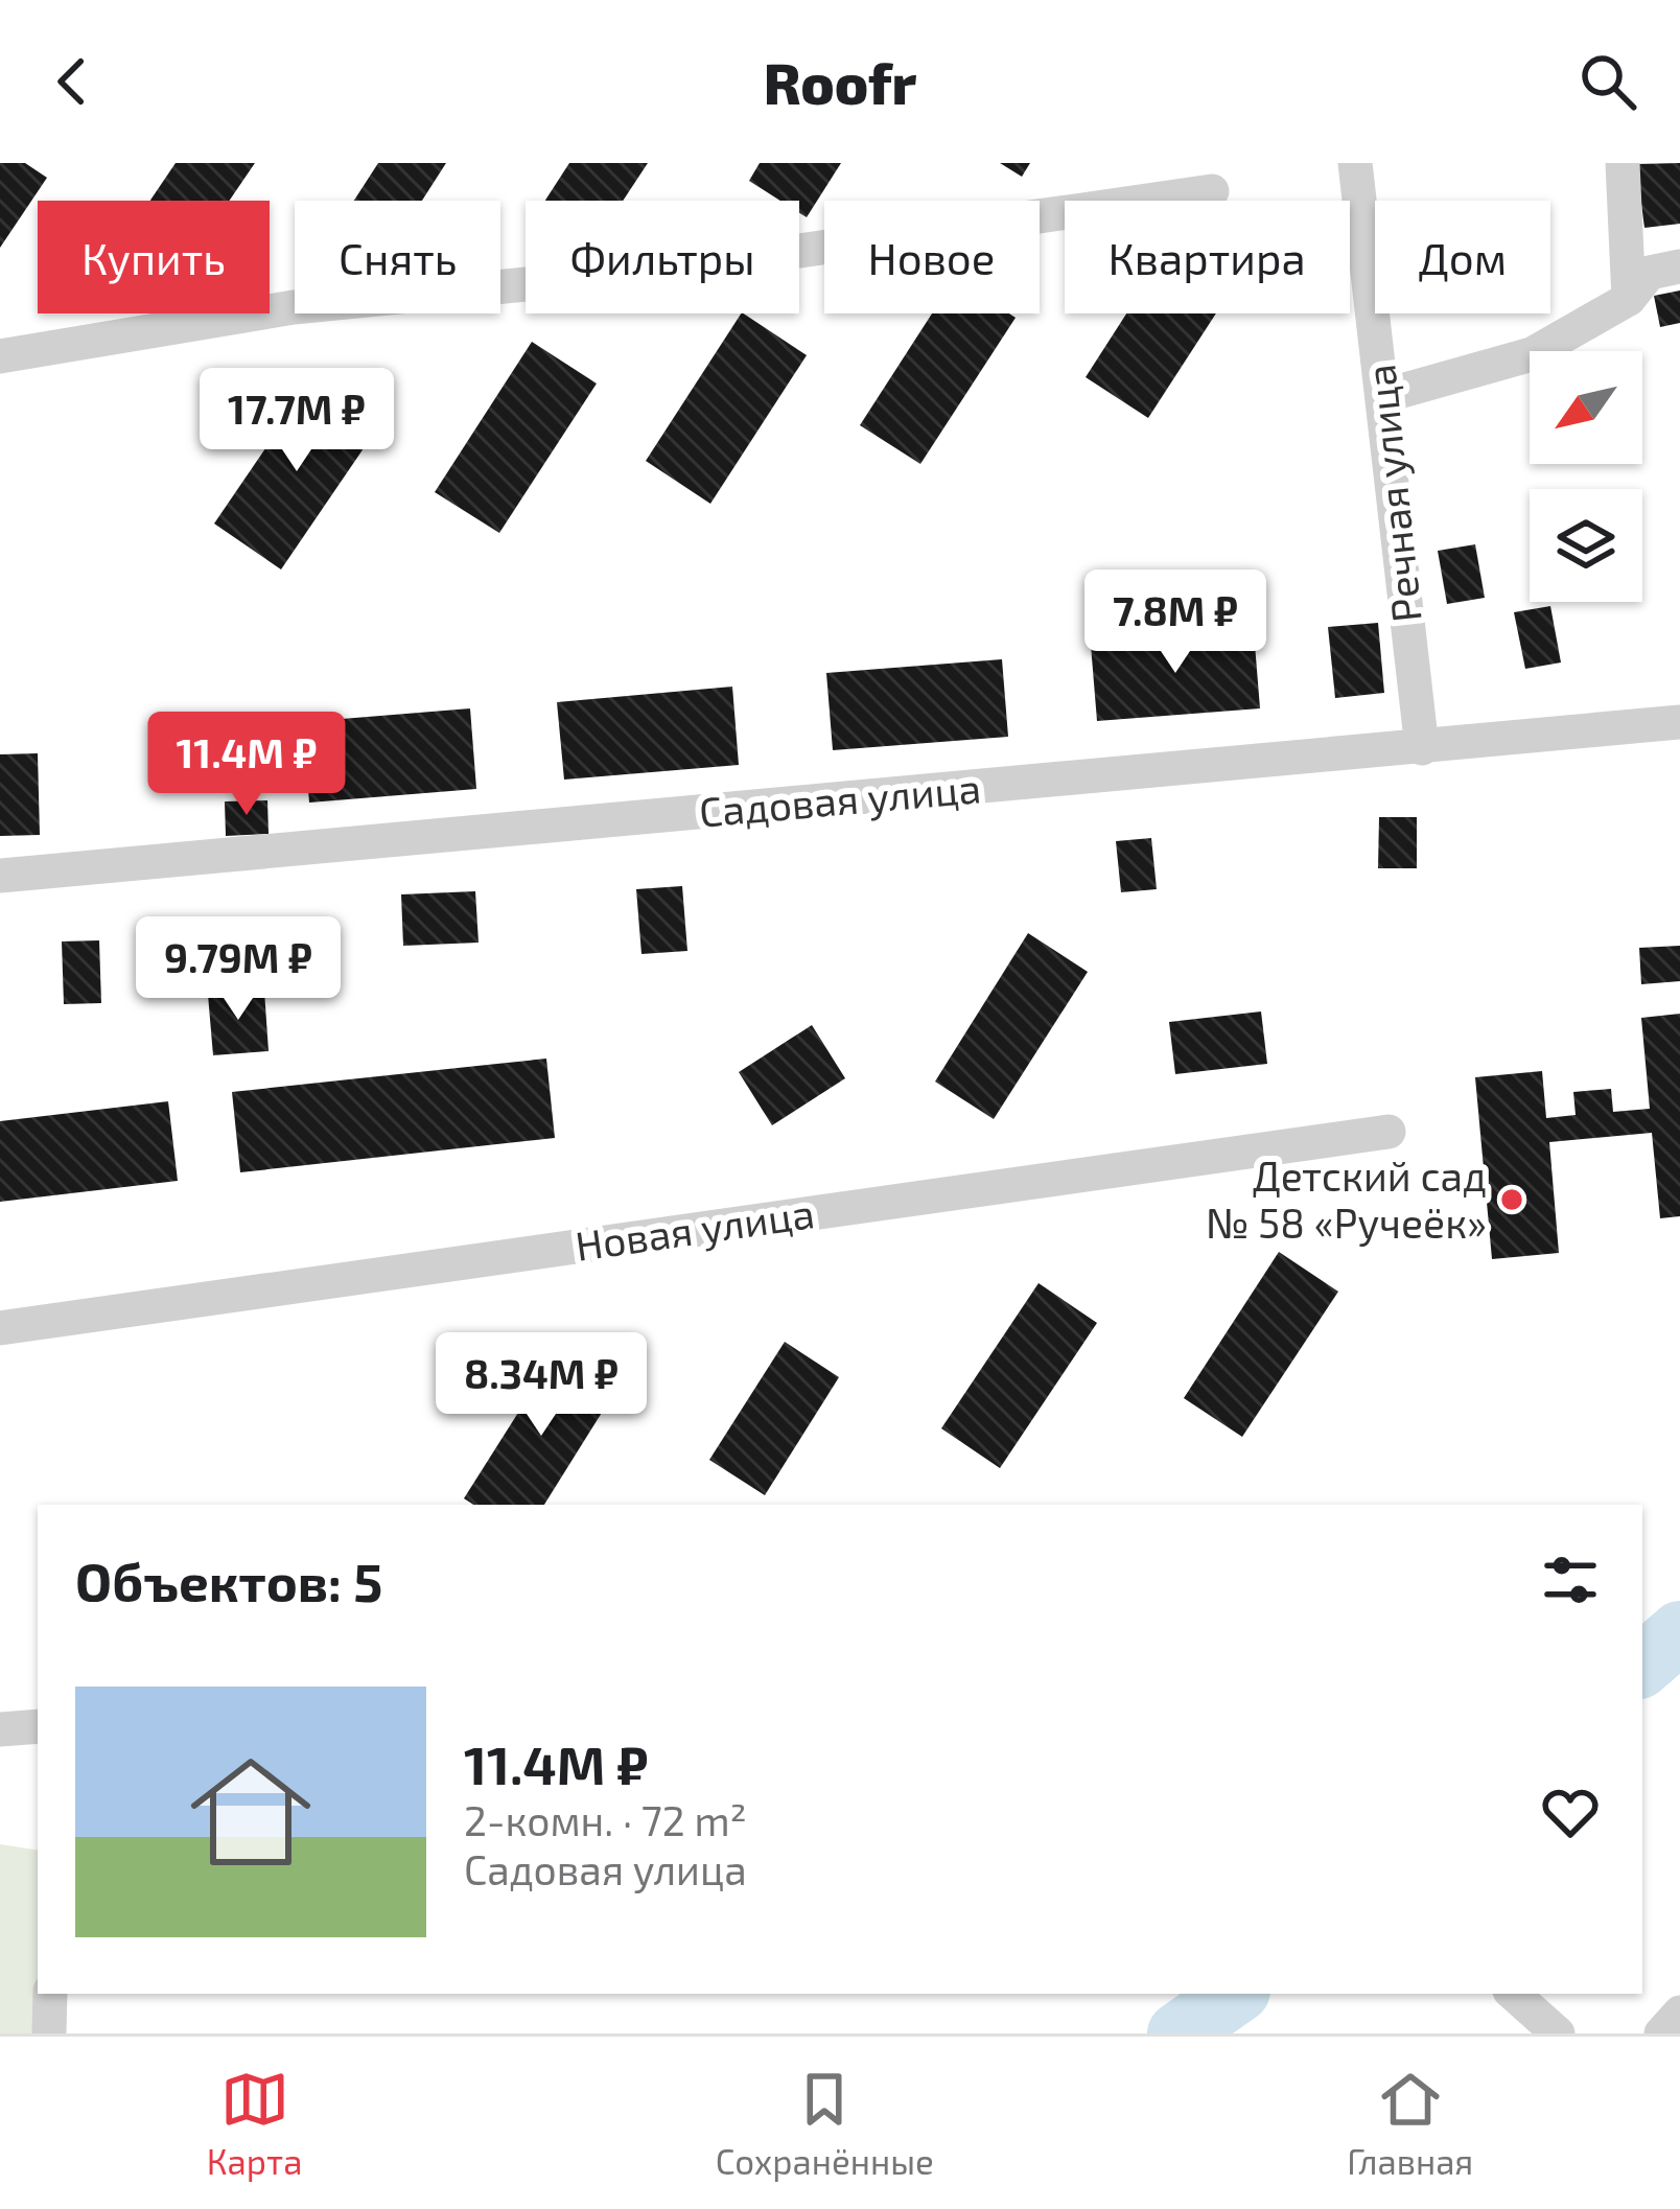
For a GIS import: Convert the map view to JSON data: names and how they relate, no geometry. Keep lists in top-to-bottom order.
{
  "streets": {
    "street": ["Речная улица", "Садовая улица", "Новая улица"]
  },
  "crossings": [
    ["Речная улица", "Садовая улица"]
  ],
  "places": ["Детский сад № 58 «Ручеёк»"],
  "north": "bottom left",
  "page": {
    "header": "Roofr",
    "chip": [
      "Купить",
      "Снять",
      "Фильтры",
      "Новое",
      "Квартира",
      "Дом"
    ],
    "price": [
      "17.7M ₽",
      "7.8M ₽",
      "11.4M ₽",
      "9.79M ₽",
      "8.34M ₽"
    ],
    "heading": "Объектов: 5",
    "list": [
      {
        "name": "11.4M ₽",
        "note": "2-комн. · 72 m² · Садовая улица"
      }
    ],
    "tabs": ["Карта", "Сохранённые", "Главная"]
  }
}
